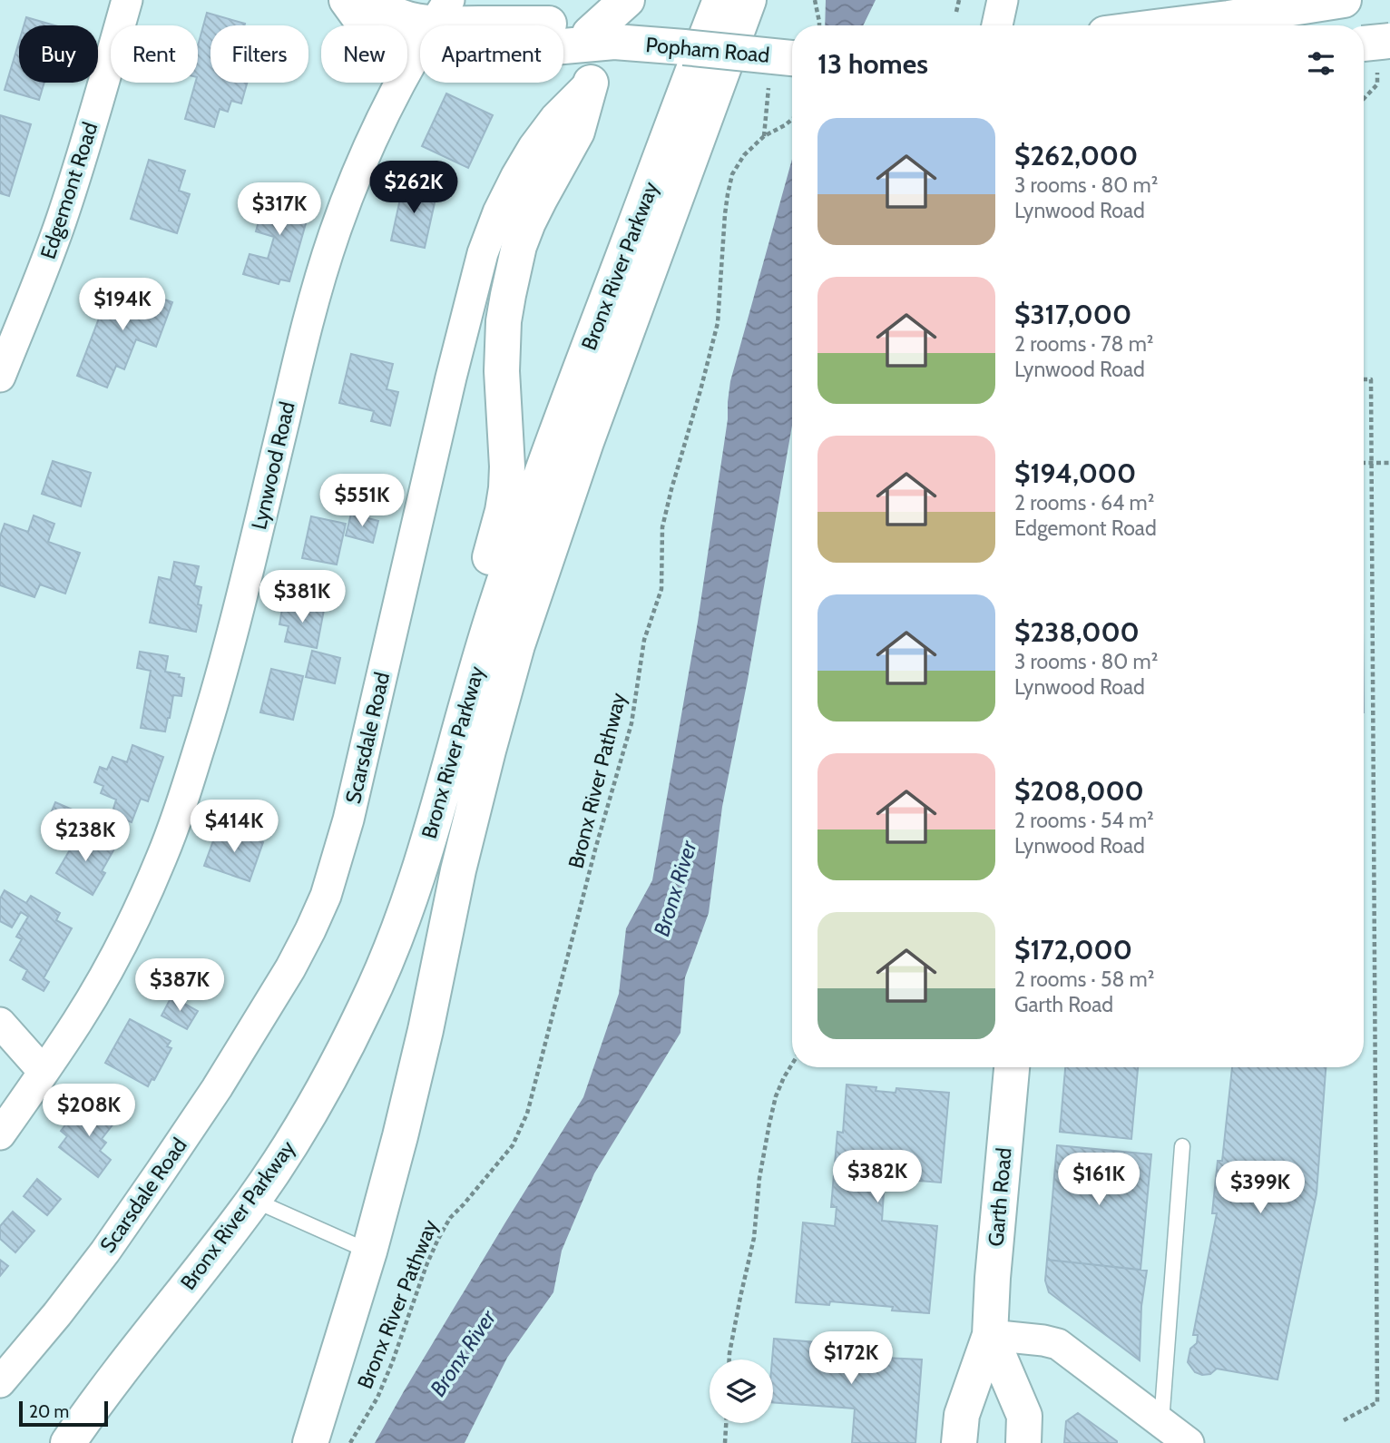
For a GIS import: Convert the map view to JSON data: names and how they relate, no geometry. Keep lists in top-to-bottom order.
{
  "streets": {
    "main road": [
      "Popham Road",
      "Bronx River Parkway",
      "Scarsdale Road",
      "Garth Road"
    ],
    "street": ["Edgemont Road", "Lynwood Road"],
    "path": ["Bronx River Pathway"]
  },
  "crossings": [
    ["Popham Road", "Lynwood Road"],
    ["Popham Road", "Scarsdale Road"]
  ],
  "water": ["Bronx River"],
  "scale_bar": "20 m",
  "page": {
    "chip": [
      "Buy",
      "Rent",
      "Filters",
      "New",
      "Apartment"
    ],
    "heading": "13 homes",
    "list": [
      {
        "name": "$262,000",
        "note": "3 rooms · 80 m² · Lynwood Road"
      },
      {
        "name": "$317,000",
        "note": "2 rooms · 78 m² · Lynwood Road"
      },
      {
        "name": "$194,000",
        "note": "2 rooms · 64 m² · Edgemont Road"
      },
      {
        "name": "$238,000",
        "note": "3 rooms · 80 m² · Lynwood Road"
      },
      {
        "name": "$208,000",
        "note": "2 rooms · 54 m² · Lynwood Road"
      },
      {
        "name": "$172,000",
        "note": "2 rooms · 58 m² · Garth Road"
      }
    ],
    "price": [
      "$262K",
      "$317K",
      "$194K",
      "$551K",
      "$381K",
      "$414K",
      "$238K",
      "$387K",
      "$208K",
      "$382K",
      "$161K",
      "$399K",
      "$172K"
    ],
    "scale": "20 m"
  }
}
